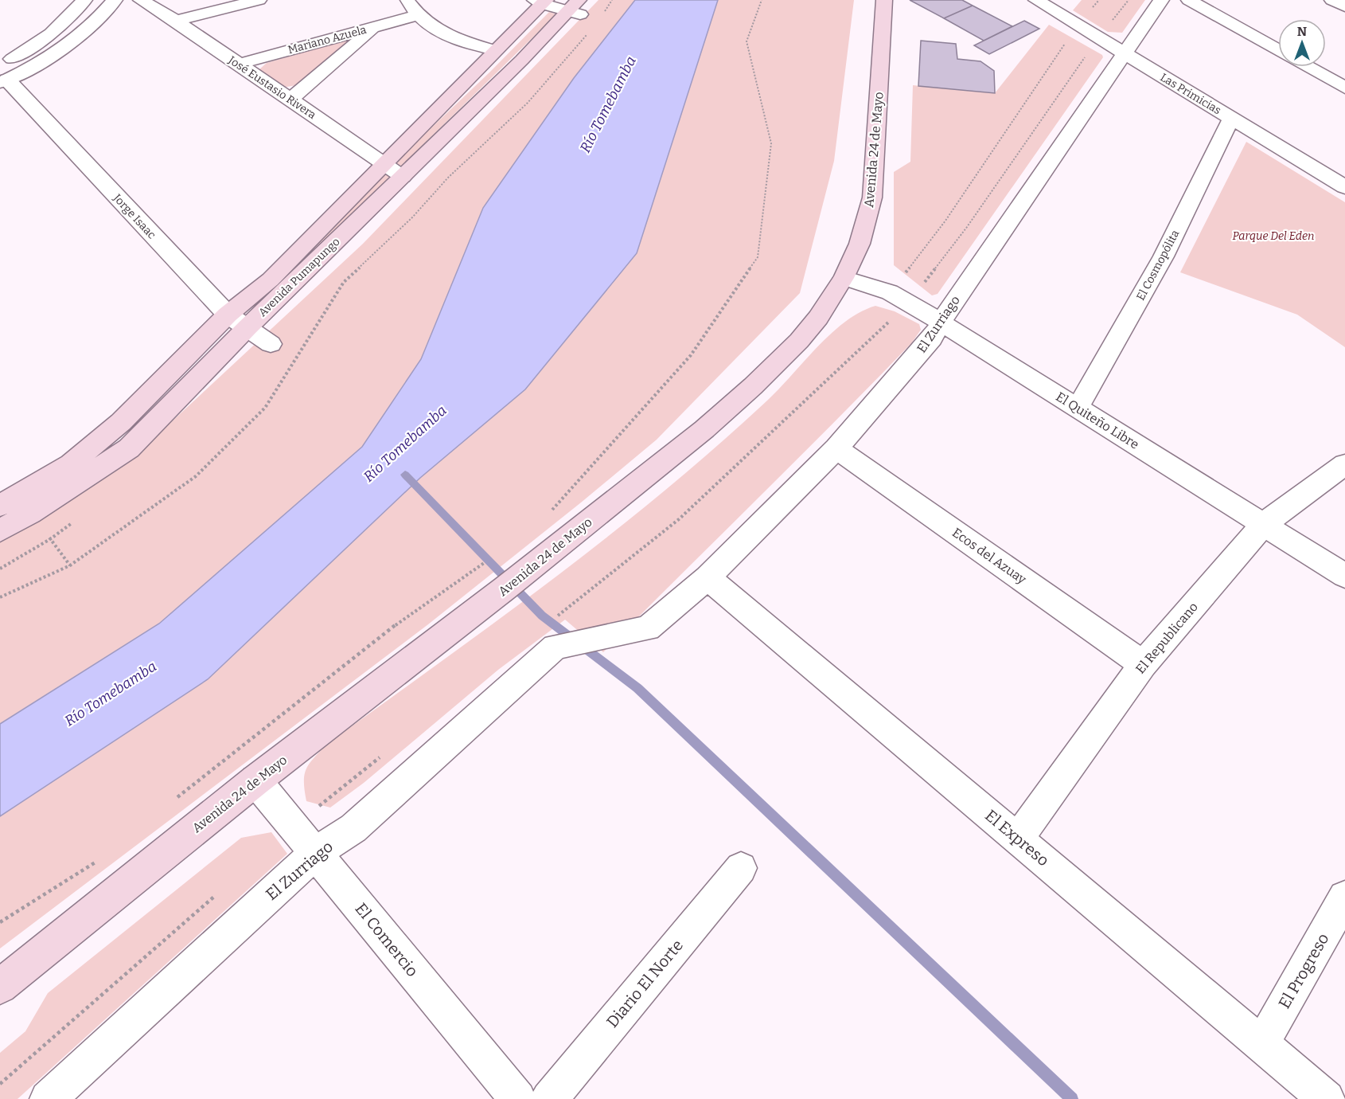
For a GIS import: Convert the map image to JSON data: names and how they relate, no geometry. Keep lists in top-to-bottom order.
{
  "streets": {
    "main road": ["Avenida 24 de Mayo", "Avenida Pumapungo"],
    "street": [
      "Mariano Azuela",
      "José Eustasio Rivera",
      "Las Primicias",
      "Jorge Isaac",
      "El Cosmopólita",
      "El Zurriago",
      "El Quiteño Libre",
      "Ecos del Azuay",
      "El Republicano",
      "El Expreso",
      "El Comercio",
      "El Progreso",
      "Diario El Norte"
    ]
  },
  "crossings": [
    ["Mariano Azuela", "José Eustasio Rivera"],
    ["José Eustasio Rivera", "Avenida Pumapungo"],
    ["Las Primicias", "El Cosmopólita"],
    ["Las Primicias", "El Zurriago"],
    ["Avenida 24 de Mayo", "El Quiteño Libre"],
    ["Avenida 24 de Mayo", "El Comercio"],
    ["Jorge Isaac", "Avenida Pumapungo"],
    ["El Cosmopólita", "El Quiteño Libre"],
    ["El Zurriago", "El Quiteño Libre"],
    ["El Zurriago", "Ecos del Azuay"],
    ["El Zurriago", "El Expreso"],
    ["El Zurriago", "El Comercio"],
    ["El Quiteño Libre", "El Republicano"],
    ["Ecos del Azuay", "El Republicano"],
    ["El Republicano", "El Expreso"],
    ["El Expreso", "El Progreso"]
  ],
  "water": ["Río Tomebamba"],
  "parks": ["Parque Del Eden"],
  "north": "top"
}
